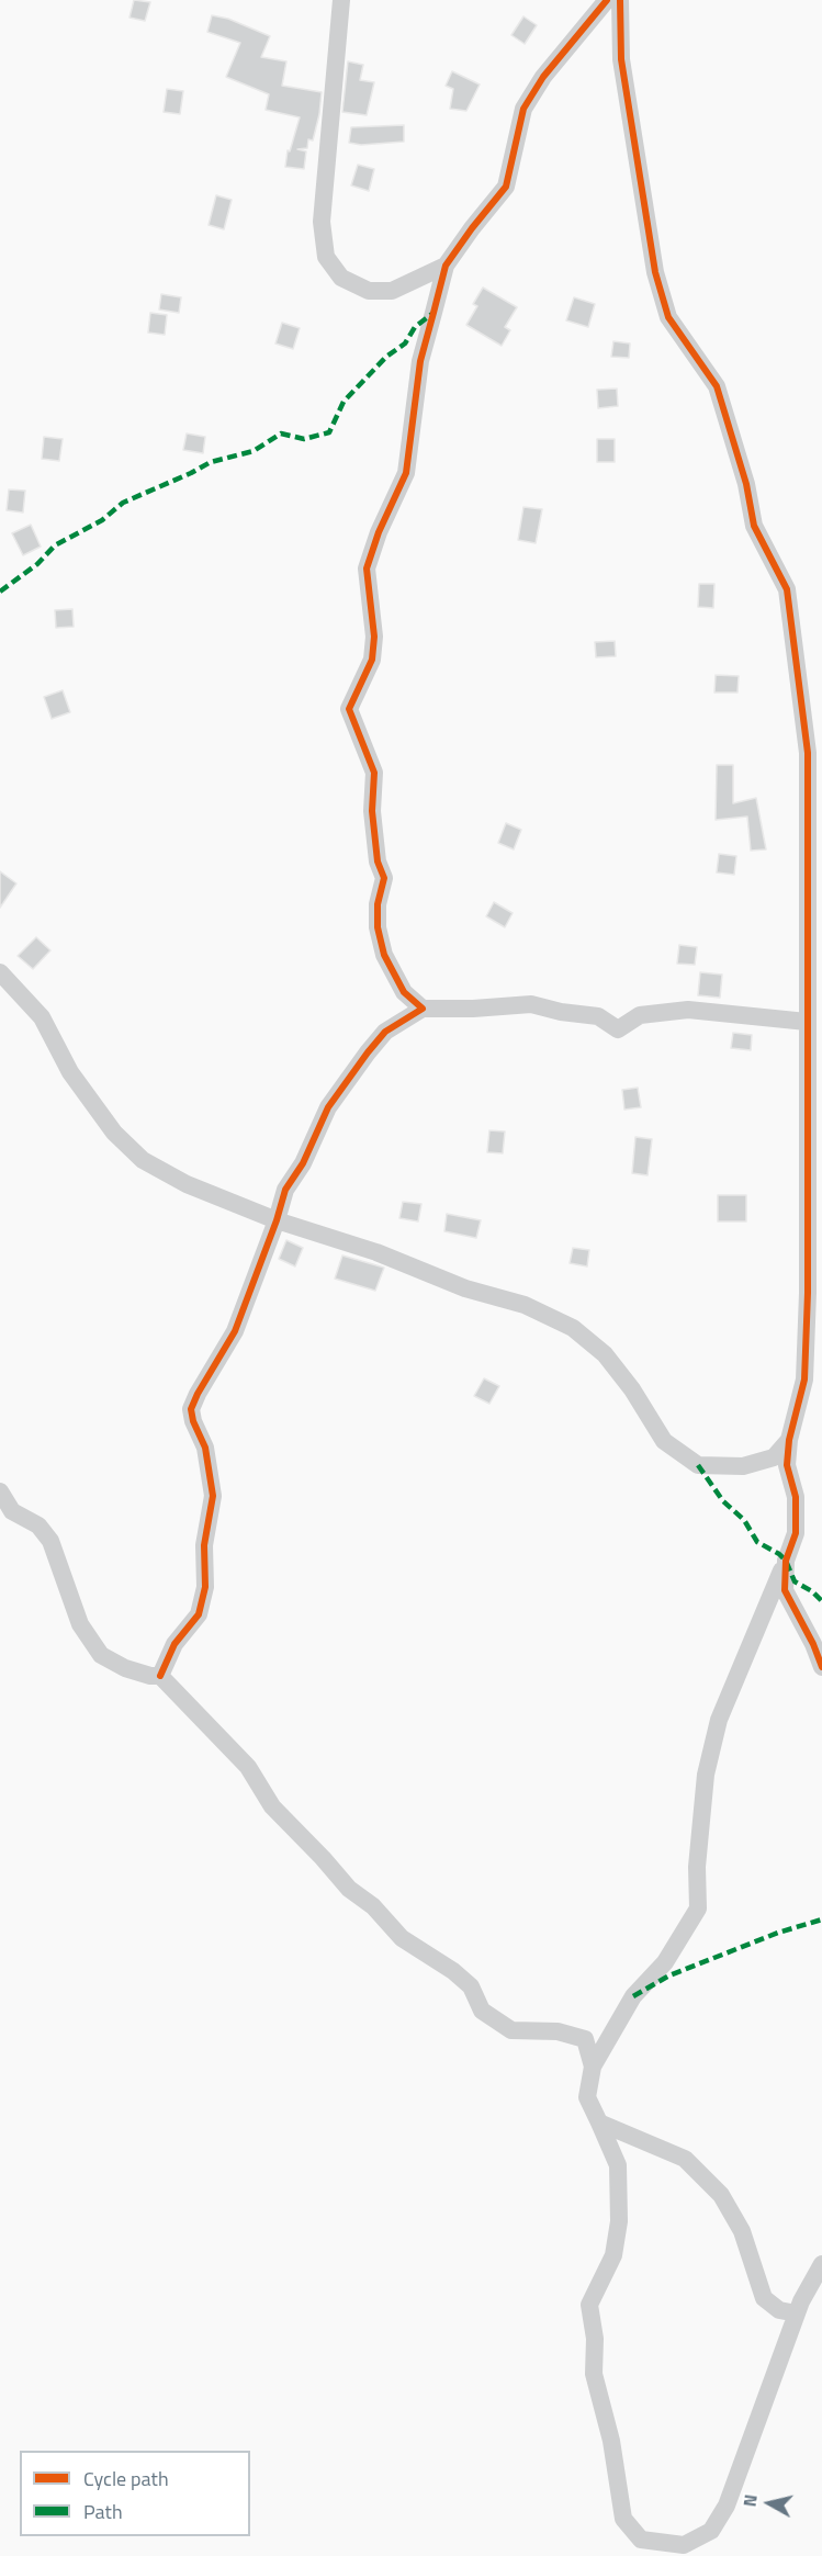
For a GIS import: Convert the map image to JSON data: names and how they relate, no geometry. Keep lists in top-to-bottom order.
{
  "legend": ["Cycle path", "Path"],
  "north": "left"
}
